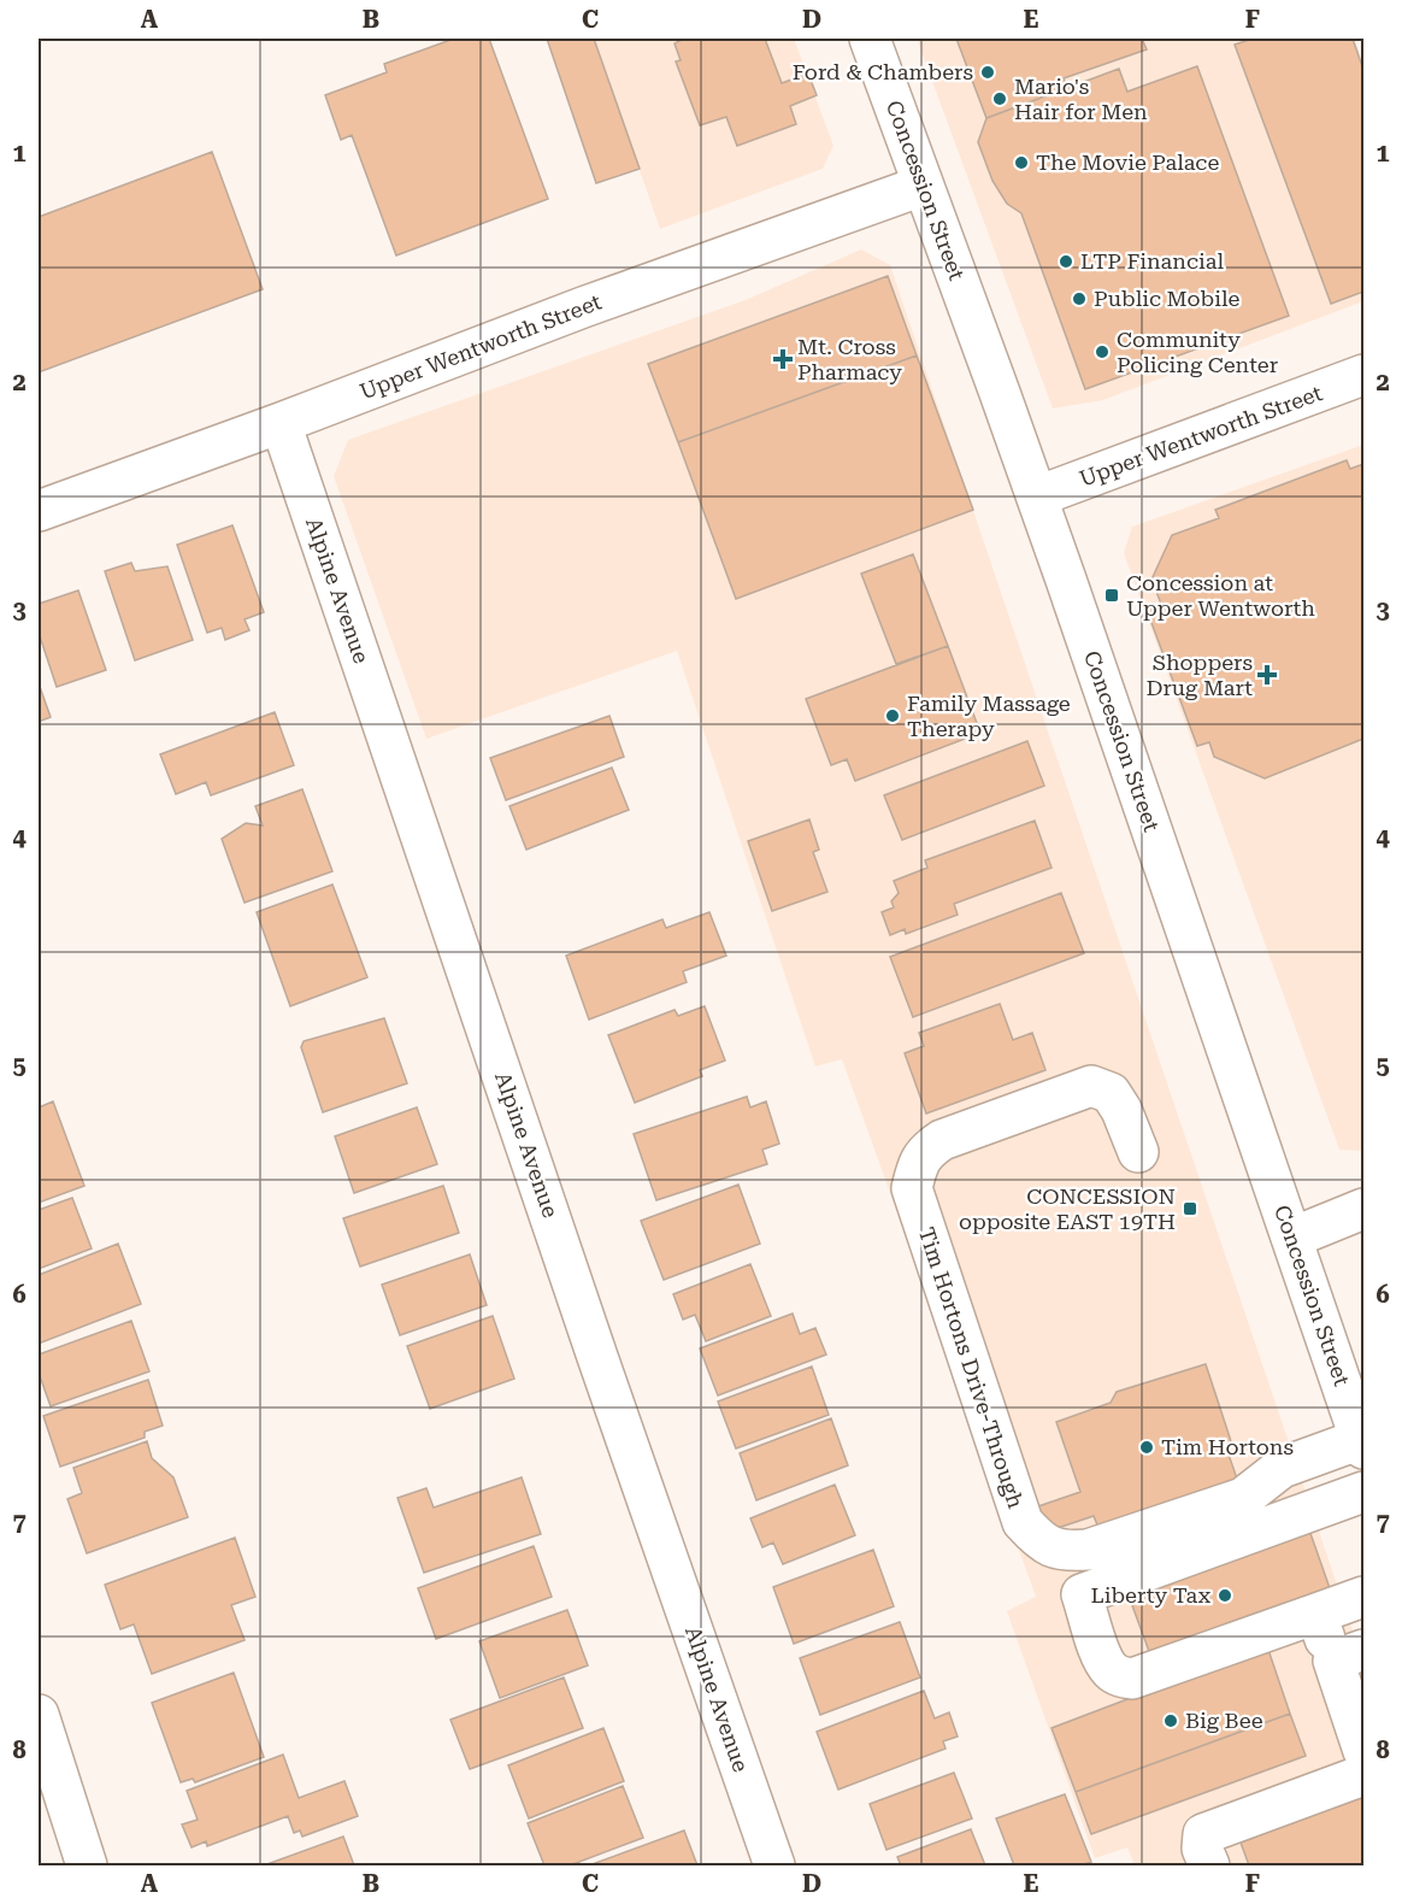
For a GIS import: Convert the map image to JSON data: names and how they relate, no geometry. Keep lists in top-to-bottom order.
{
  "streets": {
    "street": [
      "Concession Street",
      "Upper Wentworth Street",
      "Alpine Avenue",
      "Tim Hortons Drive-Through"
    ]
  },
  "crossings": [
    ["Concession Street", "Upper Wentworth Street"],
    ["Concession Street", "Tim Hortons Drive-Through"],
    ["Upper Wentworth Street", "Alpine Avenue"]
  ],
  "places": {
    "other": [
      "Ford & Chambers",
      "Mario's Hair for Men",
      "The Movie Palace",
      "LTP Financial",
      "Public Mobile",
      "Community Policing Center",
      "Family Massage Therapy",
      "Tim Hortons",
      "Liberty Tax",
      "Big Bee"
    ],
    "health": ["Mt. Cross Pharmacy", "Shoppers Drug Mart"],
    "transit": ["Concession at Upper Wentworth", "CONCESSION opposite EAST 19TH"]
  },
  "grid": {
    "columns": [
      "A",
      "B",
      "C",
      "D",
      "E",
      "F"
    ],
    "rows": [
      "1",
      "2",
      "3",
      "4",
      "5",
      "6",
      "7",
      "8"
    ]
  }
}
